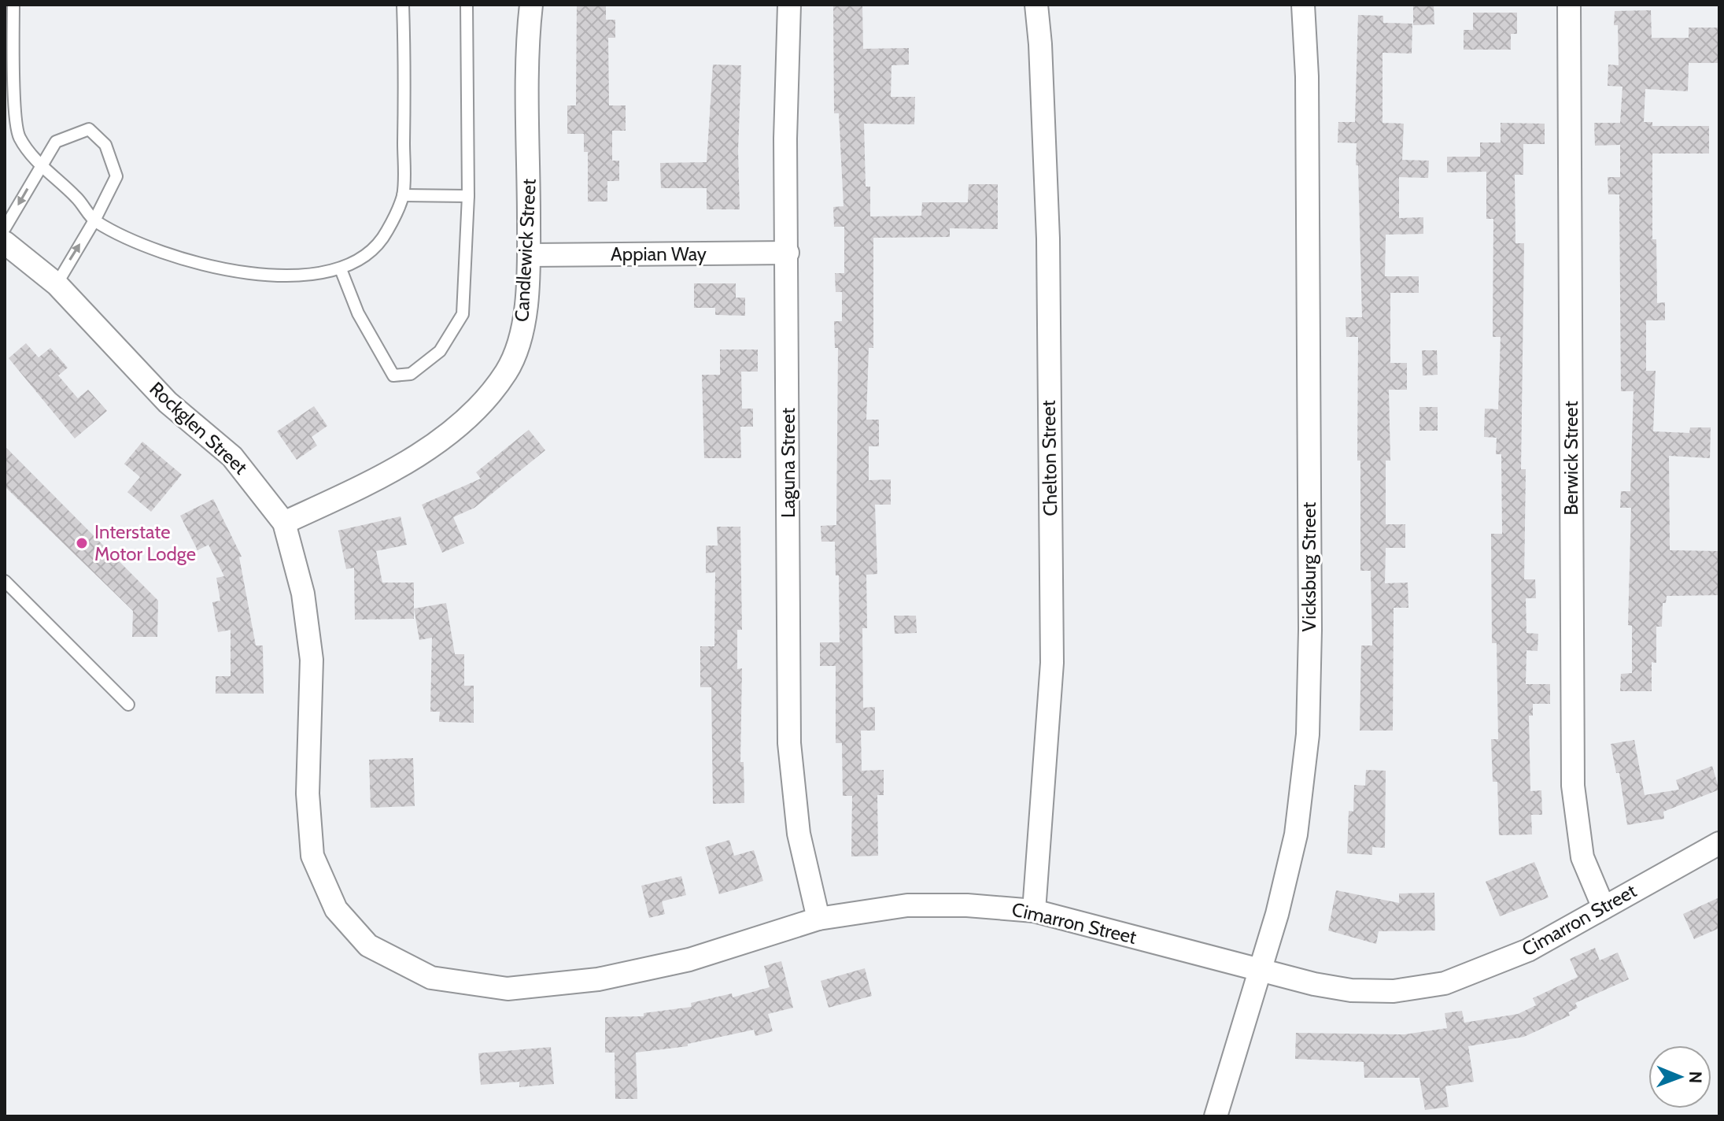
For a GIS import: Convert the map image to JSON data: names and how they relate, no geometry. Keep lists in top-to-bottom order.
{
  "streets": {
    "street": [
      "Candlewick Street",
      "Appian Way",
      "Rockglen Street",
      "Chelton Street",
      "Berwick Street",
      "Laguna Street",
      "Vicksburg Street",
      "Cimarron Street"
    ]
  },
  "crossings": [
    ["Candlewick Street", "Appian Way"],
    ["Candlewick Street", "Rockglen Street"],
    ["Appian Way", "Laguna Street"],
    ["Rockglen Street", "Cimarron Street"],
    ["Chelton Street", "Cimarron Street"],
    ["Berwick Street", "Cimarron Street"],
    ["Laguna Street", "Cimarron Street"],
    ["Vicksburg Street", "Cimarron Street"]
  ],
  "places": ["Interstate Motor Lodge"],
  "north": "right"
}
